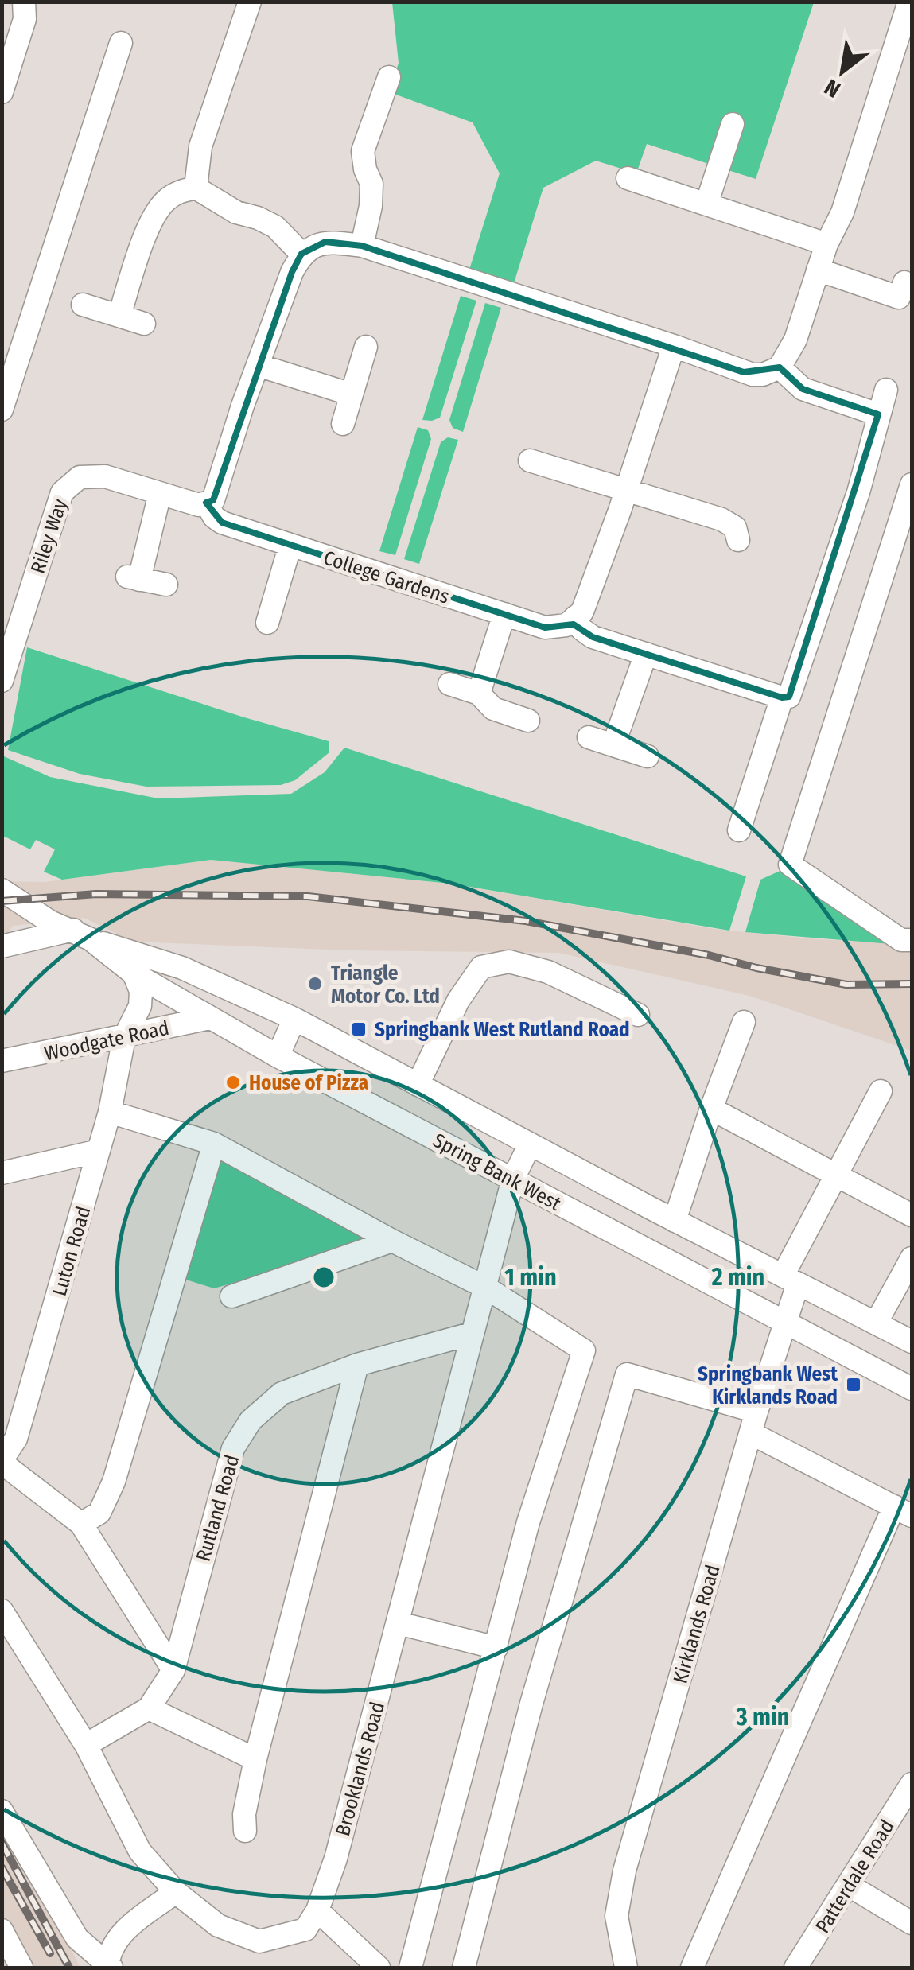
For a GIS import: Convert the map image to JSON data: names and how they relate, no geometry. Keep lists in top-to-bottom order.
{
  "streets": {
    "street": [
      "Riley Way",
      "College Gardens",
      "Woodgate Road",
      "Spring Bank West",
      "Luton Road",
      "Rutland Road",
      "Kirklands Road",
      "Brooklands Road",
      "Patterdale Road"
    ]
  },
  "crossings": [
    ["Riley Way", "College Gardens"],
    ["Woodgate Road", "Spring Bank West"],
    ["Woodgate Road", "Luton Road"],
    ["Spring Bank West", "Luton Road"],
    ["Spring Bank West", "Kirklands Road"],
    ["Spring Bank West", "Brooklands Road"],
    ["Rutland Road", "Brooklands Road"]
  ],
  "places": {
    "other": ["Triangle Motor Co. Ltd", "House of Pizza"],
    "transit": ["Springbank West Rutland Road", "Springbank West Kirklands Road"]
  },
  "north": "bottom left",
  "rings": ["1 min", "2 min", "3 min"]
}
